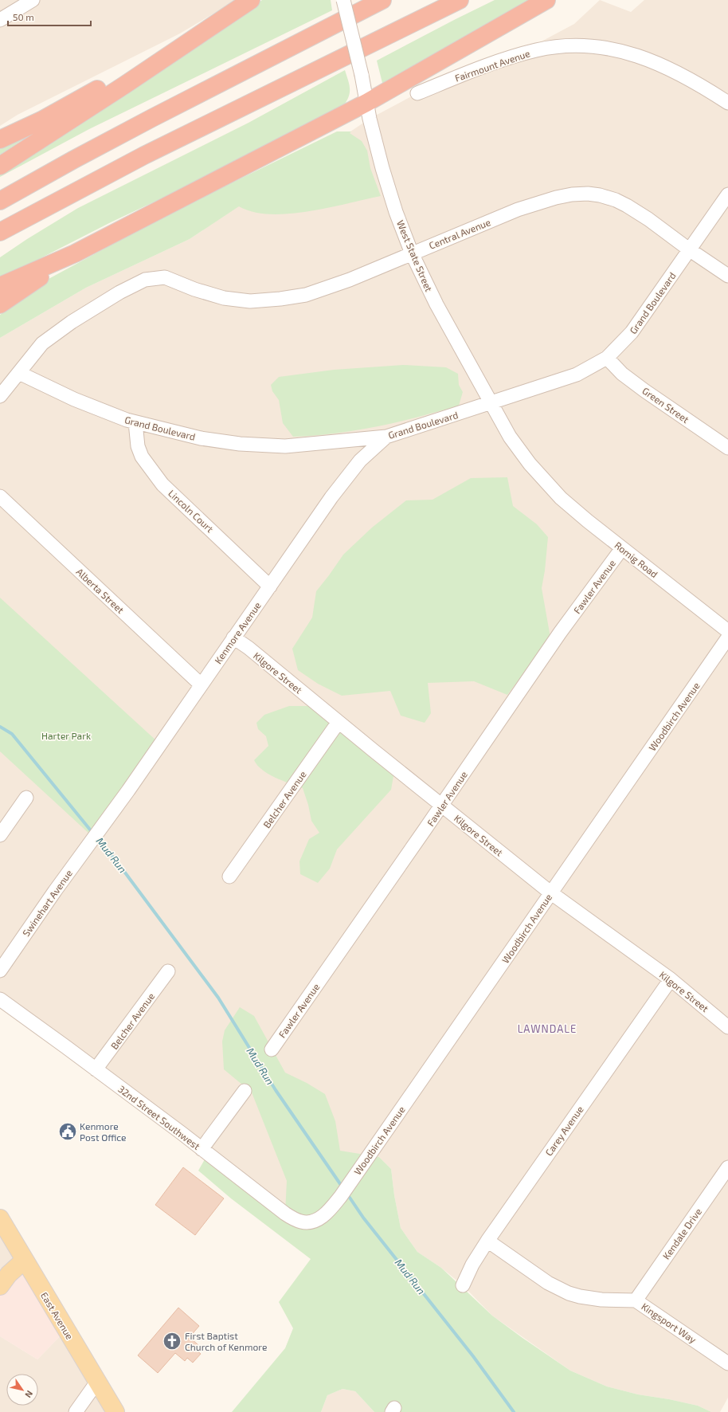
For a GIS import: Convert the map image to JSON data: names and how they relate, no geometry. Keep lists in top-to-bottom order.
{
  "streets": {
    "main road": ["East Avenue"],
    "street": [
      "Fairmount Avenue",
      "Central Avenue",
      "West State Street",
      "Grand Boulevard",
      "Green Street",
      "Lincoln Court",
      "Romig Road",
      "Fawler Avenue",
      "Alberta Street",
      "Kenmore Avenue",
      "Kilgore Street",
      "Woodbirch Avenue",
      "Belcher Avenue",
      "Swinehart Avenue",
      "32nd Street Southwest",
      "Carey Avenue",
      "Kendale Drive",
      "Kingsport Way"
    ]
  },
  "crossings": [
    ["Central Avenue", "West State Street"],
    ["Central Avenue", "Grand Boulevard"],
    ["West State Street", "Grand Boulevard"],
    ["West State Street", "Romig Road"],
    ["Grand Boulevard", "Green Street"],
    ["Grand Boulevard", "Lincoln Court"],
    ["Grand Boulevard", "Kenmore Avenue"],
    ["Lincoln Court", "Kenmore Avenue"],
    ["Romig Road", "Fawler Avenue"],
    ["Fawler Avenue", "Kilgore Street"],
    ["Alberta Street", "Kenmore Avenue"],
    ["Kenmore Avenue", "Kilgore Street"],
    ["Kenmore Avenue", "Swinehart Avenue"],
    ["Kilgore Street", "Woodbirch Avenue"],
    ["Kilgore Street", "Belcher Avenue"],
    ["Kilgore Street", "Carey Avenue"],
    ["Woodbirch Avenue", "32nd Street Southwest"],
    ["Belcher Avenue", "32nd Street Southwest"],
    ["Carey Avenue", "Kingsport Way"],
    ["Kendale Drive", "Kingsport Way"]
  ],
  "districts": ["LAWNDALE"],
  "water": ["Mud Run"],
  "parks": ["Harter Park"],
  "places": {
    "public building": ["Kenmore Post Office"],
    "church": ["First Baptist Church of Kenmore"]
  },
  "scale_bar": "50 m",
  "north": "bottom right"
}
